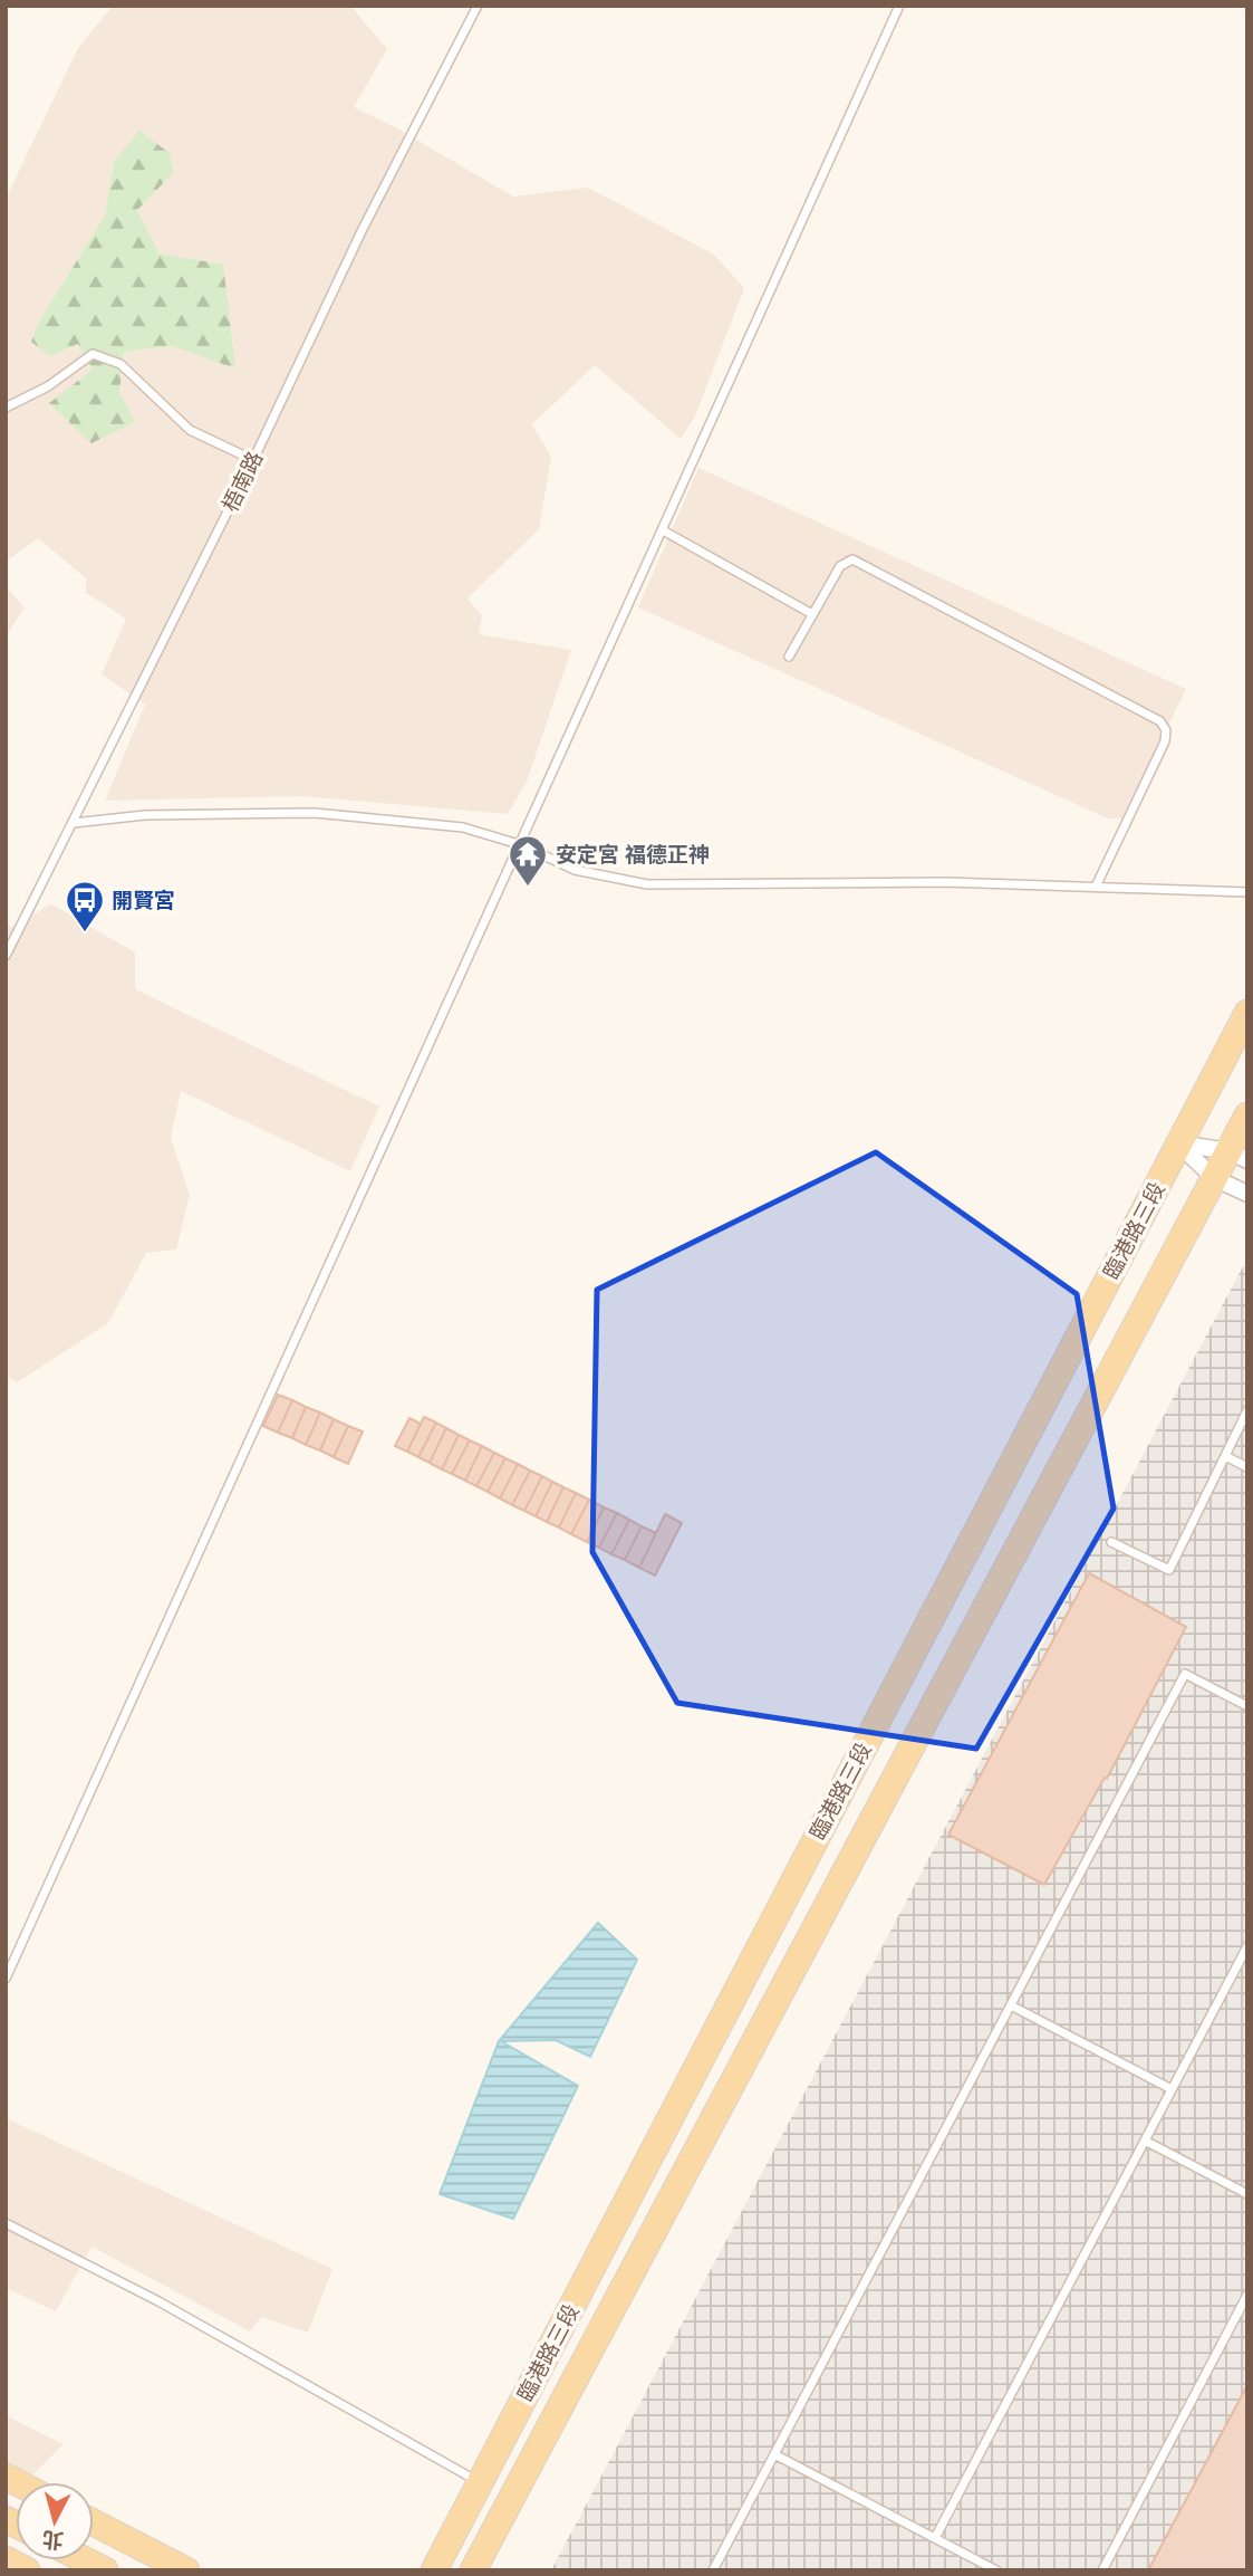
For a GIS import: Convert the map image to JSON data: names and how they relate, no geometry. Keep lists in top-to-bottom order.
{
  "streets": {
    "main road": ["臨港路三段"],
    "lane": ["梧南路"]
  },
  "places": {
    "temple": ["安定宮 福德正神"],
    "bus stop": ["開賢宮"]
  },
  "north": "bottom"
}
